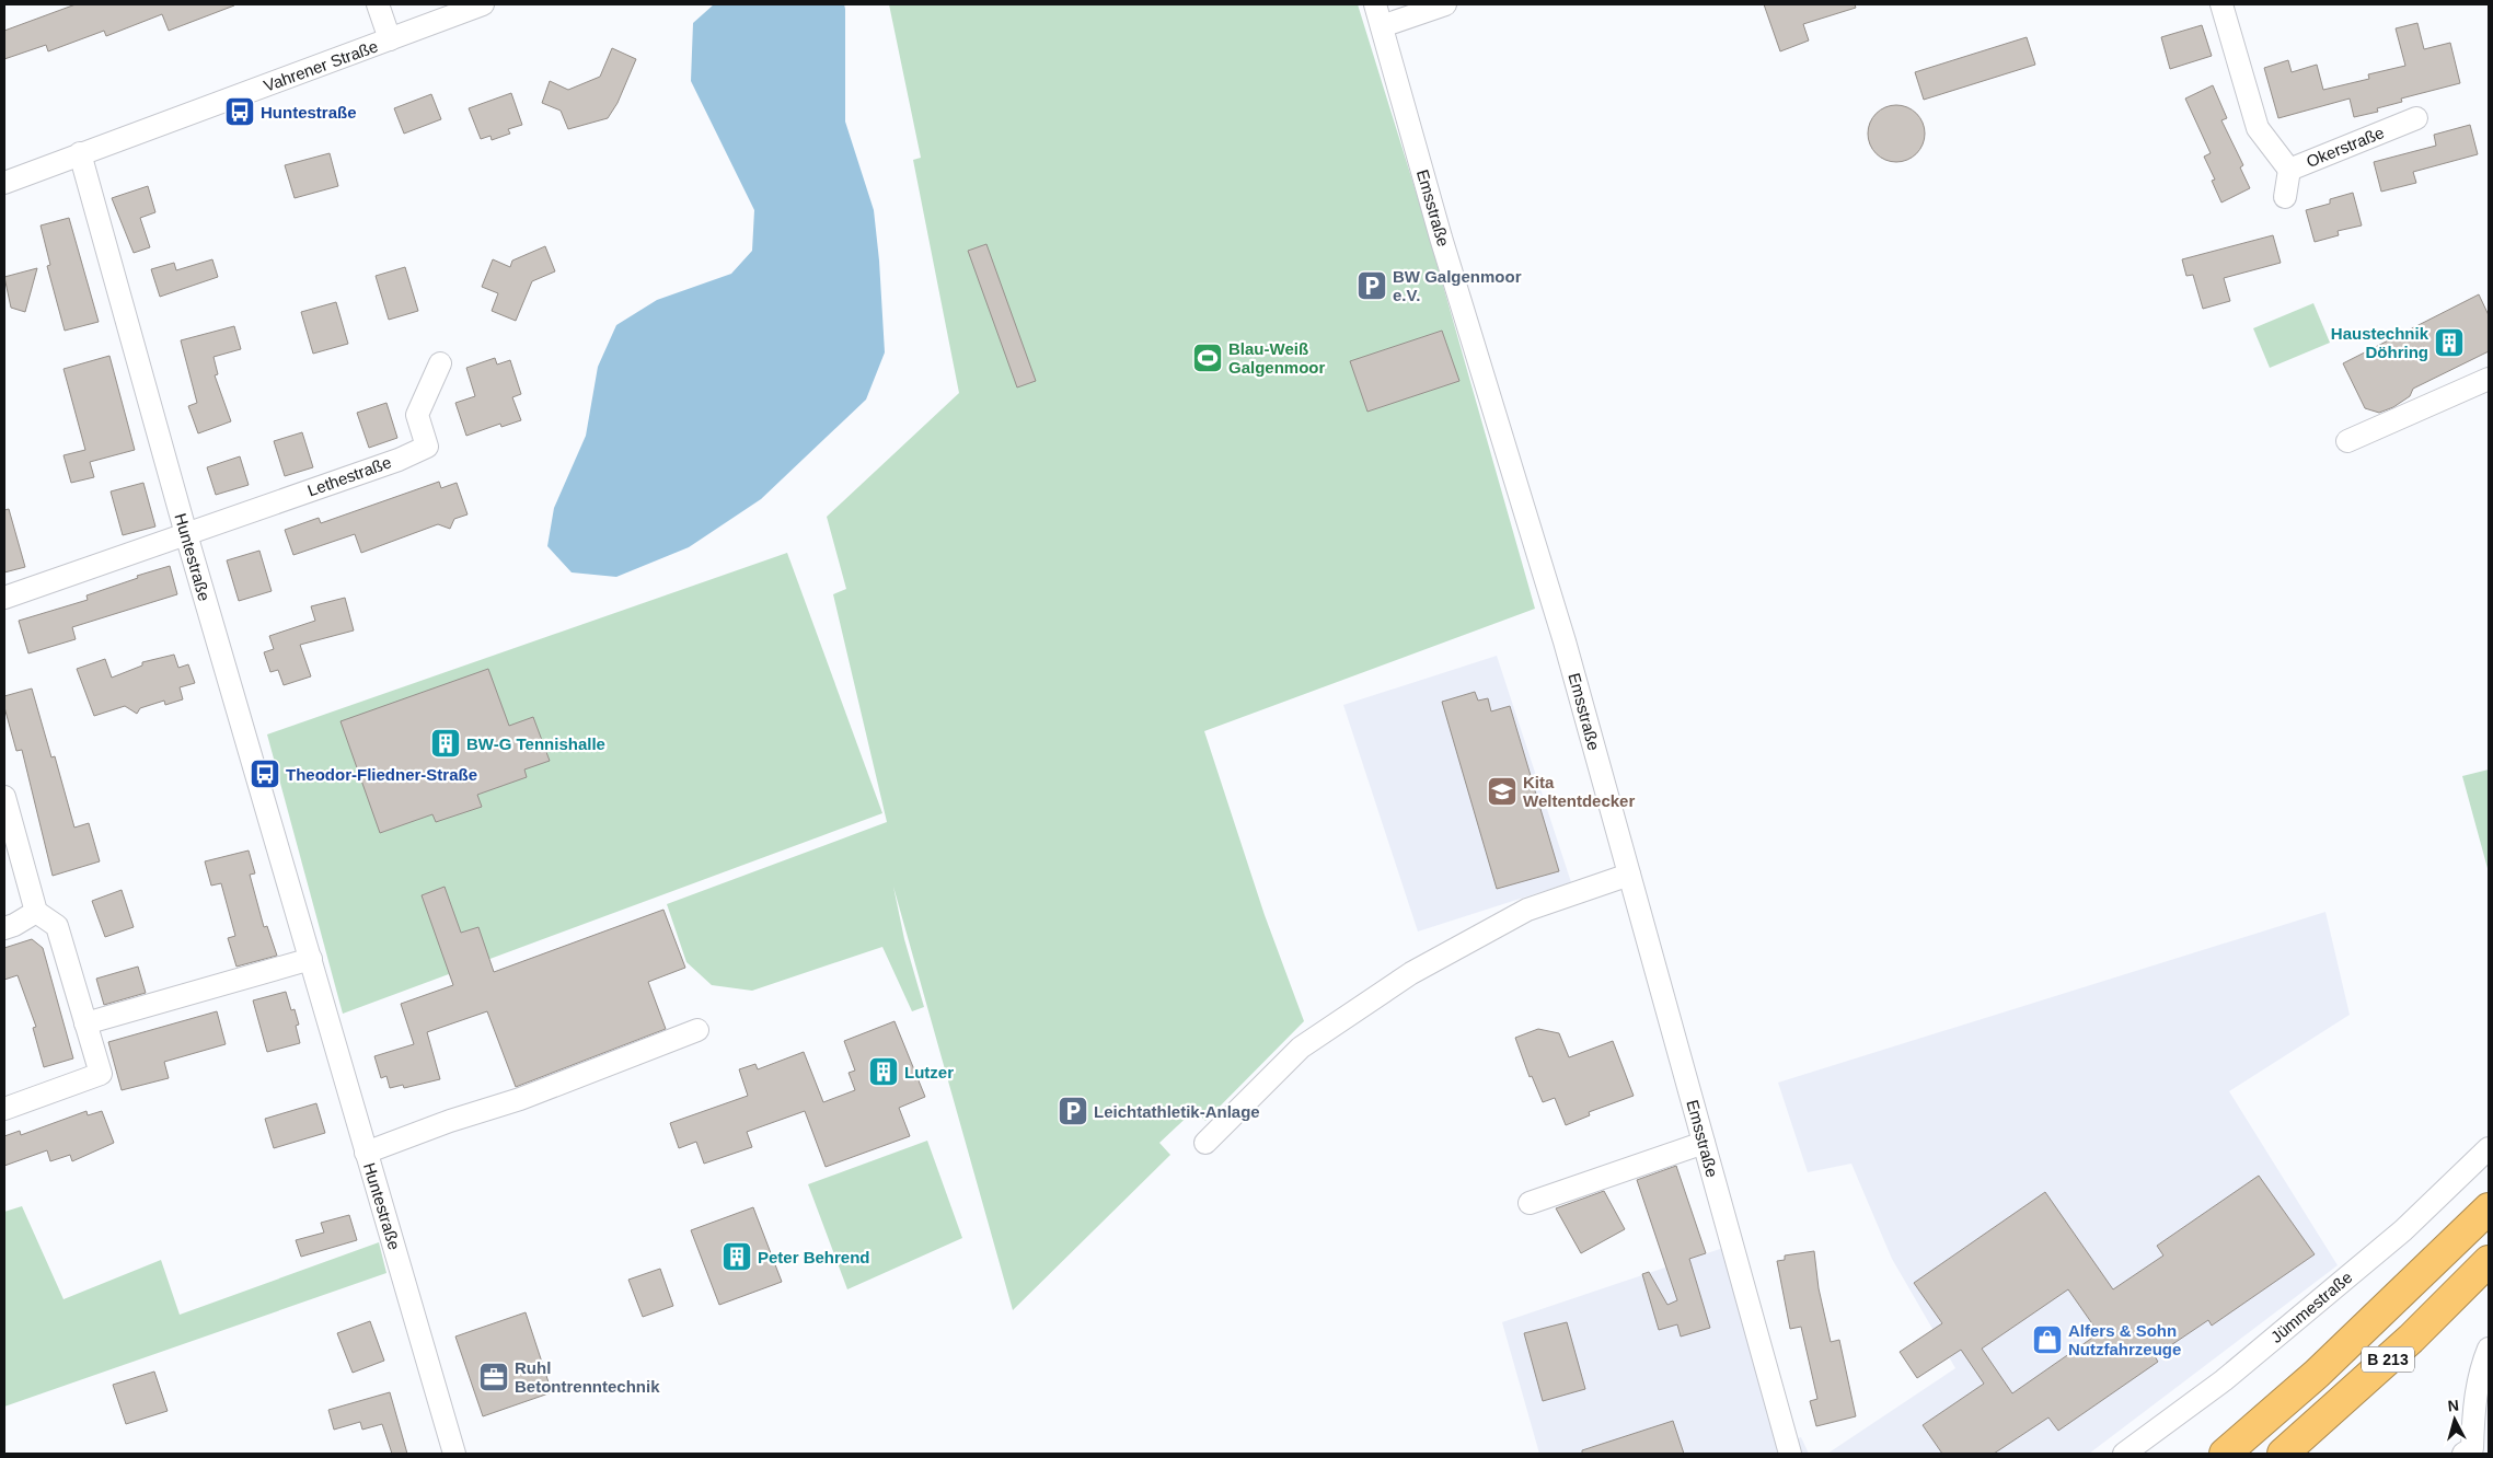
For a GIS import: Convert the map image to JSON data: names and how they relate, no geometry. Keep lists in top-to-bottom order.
{
  "streets": {
    "highway": ["B 213"],
    "street": [
      "Vahrener Straße",
      "Okerstraße",
      "Emsstraße",
      "Lethestraße",
      "Huntestraße",
      "Jümmestraße"
    ]
  },
  "crossings": [
    ["Vahrener Straße", "Huntestraße"],
    ["Lethestraße", "Huntestraße"]
  ],
  "places": {
    "bus stop": ["Huntestraße", "Theodor-Fliedner-Straße"],
    "parking": ["BW Galgenmoor e.V.", "Leichtathletik-Anlage"],
    "building": [
      "Haustechnik Döhring",
      "BW-G Tennishalle",
      "Lutzer",
      "Peter Behrend"
    ],
    "sports": ["Blau-Weiß Galgenmoor"],
    "school or university": ["Kita Weltentdecker"],
    "shop": ["Alfers & Sohn Nutzfahrzeuge"],
    "office": ["Ruhl Betontrenntechnik"]
  },
  "north": "top"
}
